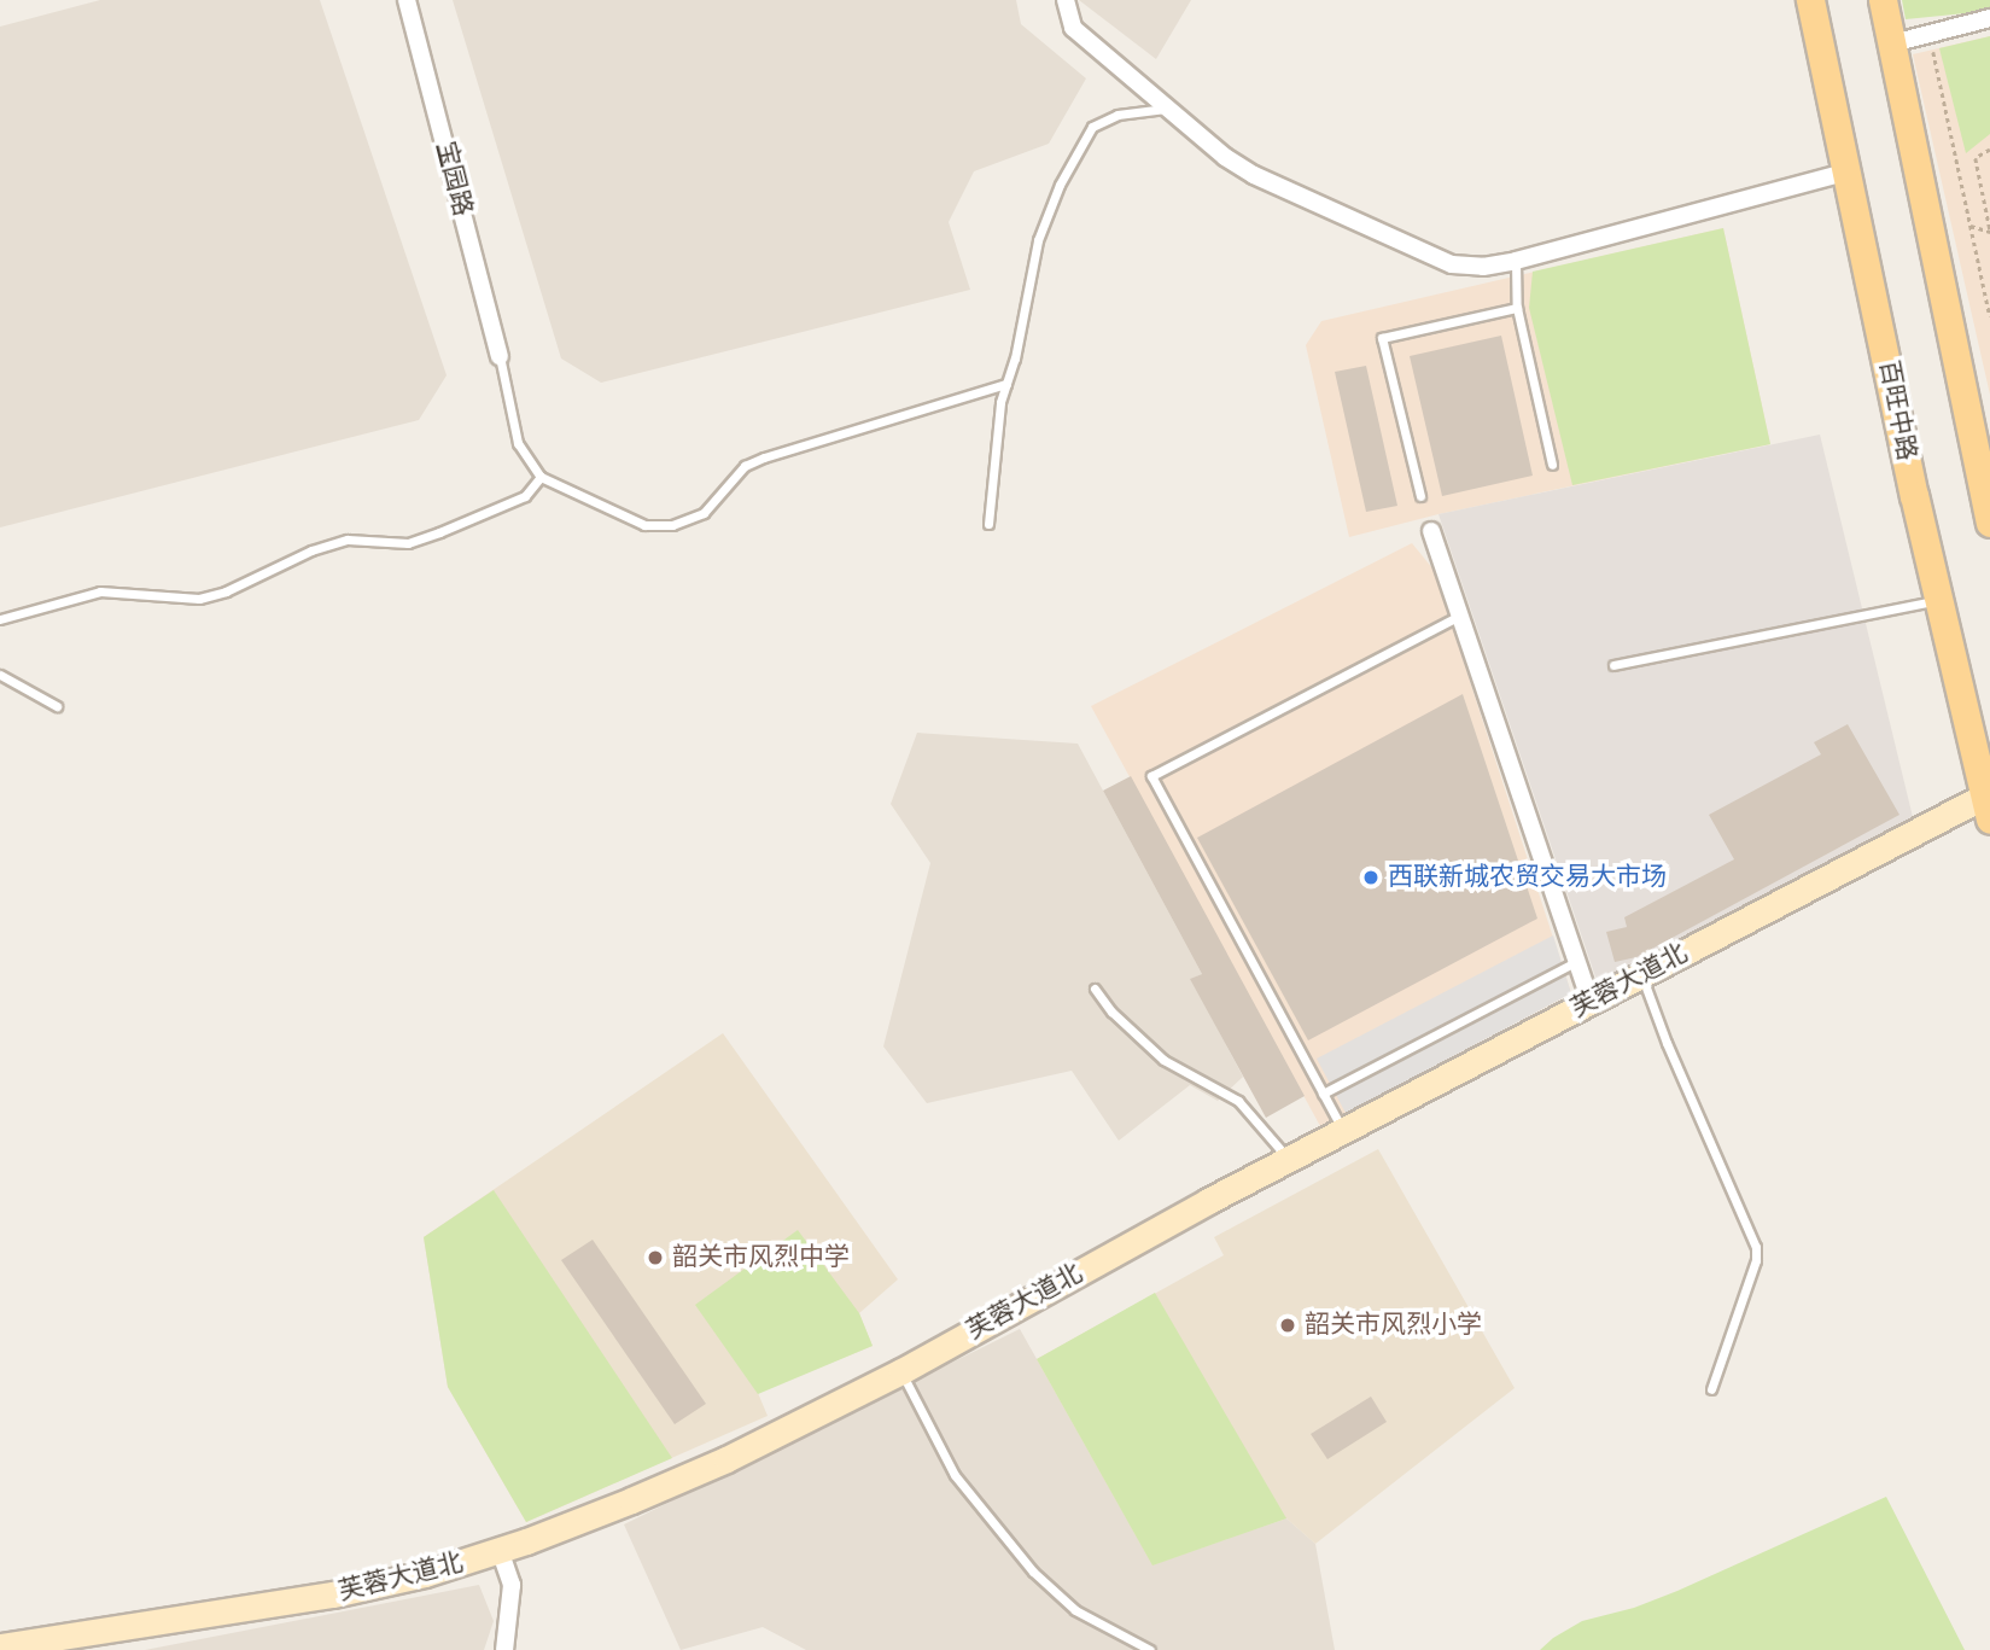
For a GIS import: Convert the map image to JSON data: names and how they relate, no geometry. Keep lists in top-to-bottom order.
{
  "streets": {
    "main road": ["百旺中路", "芙蓉大道北"],
    "street": ["宝园路"]
  },
  "crossings": [
    ["百旺中路", "芙蓉大道北"]
  ],
  "places": ["西联新城农贸交易大市场", "韶关市风烈中学", "韶关市风烈小学"]
}
